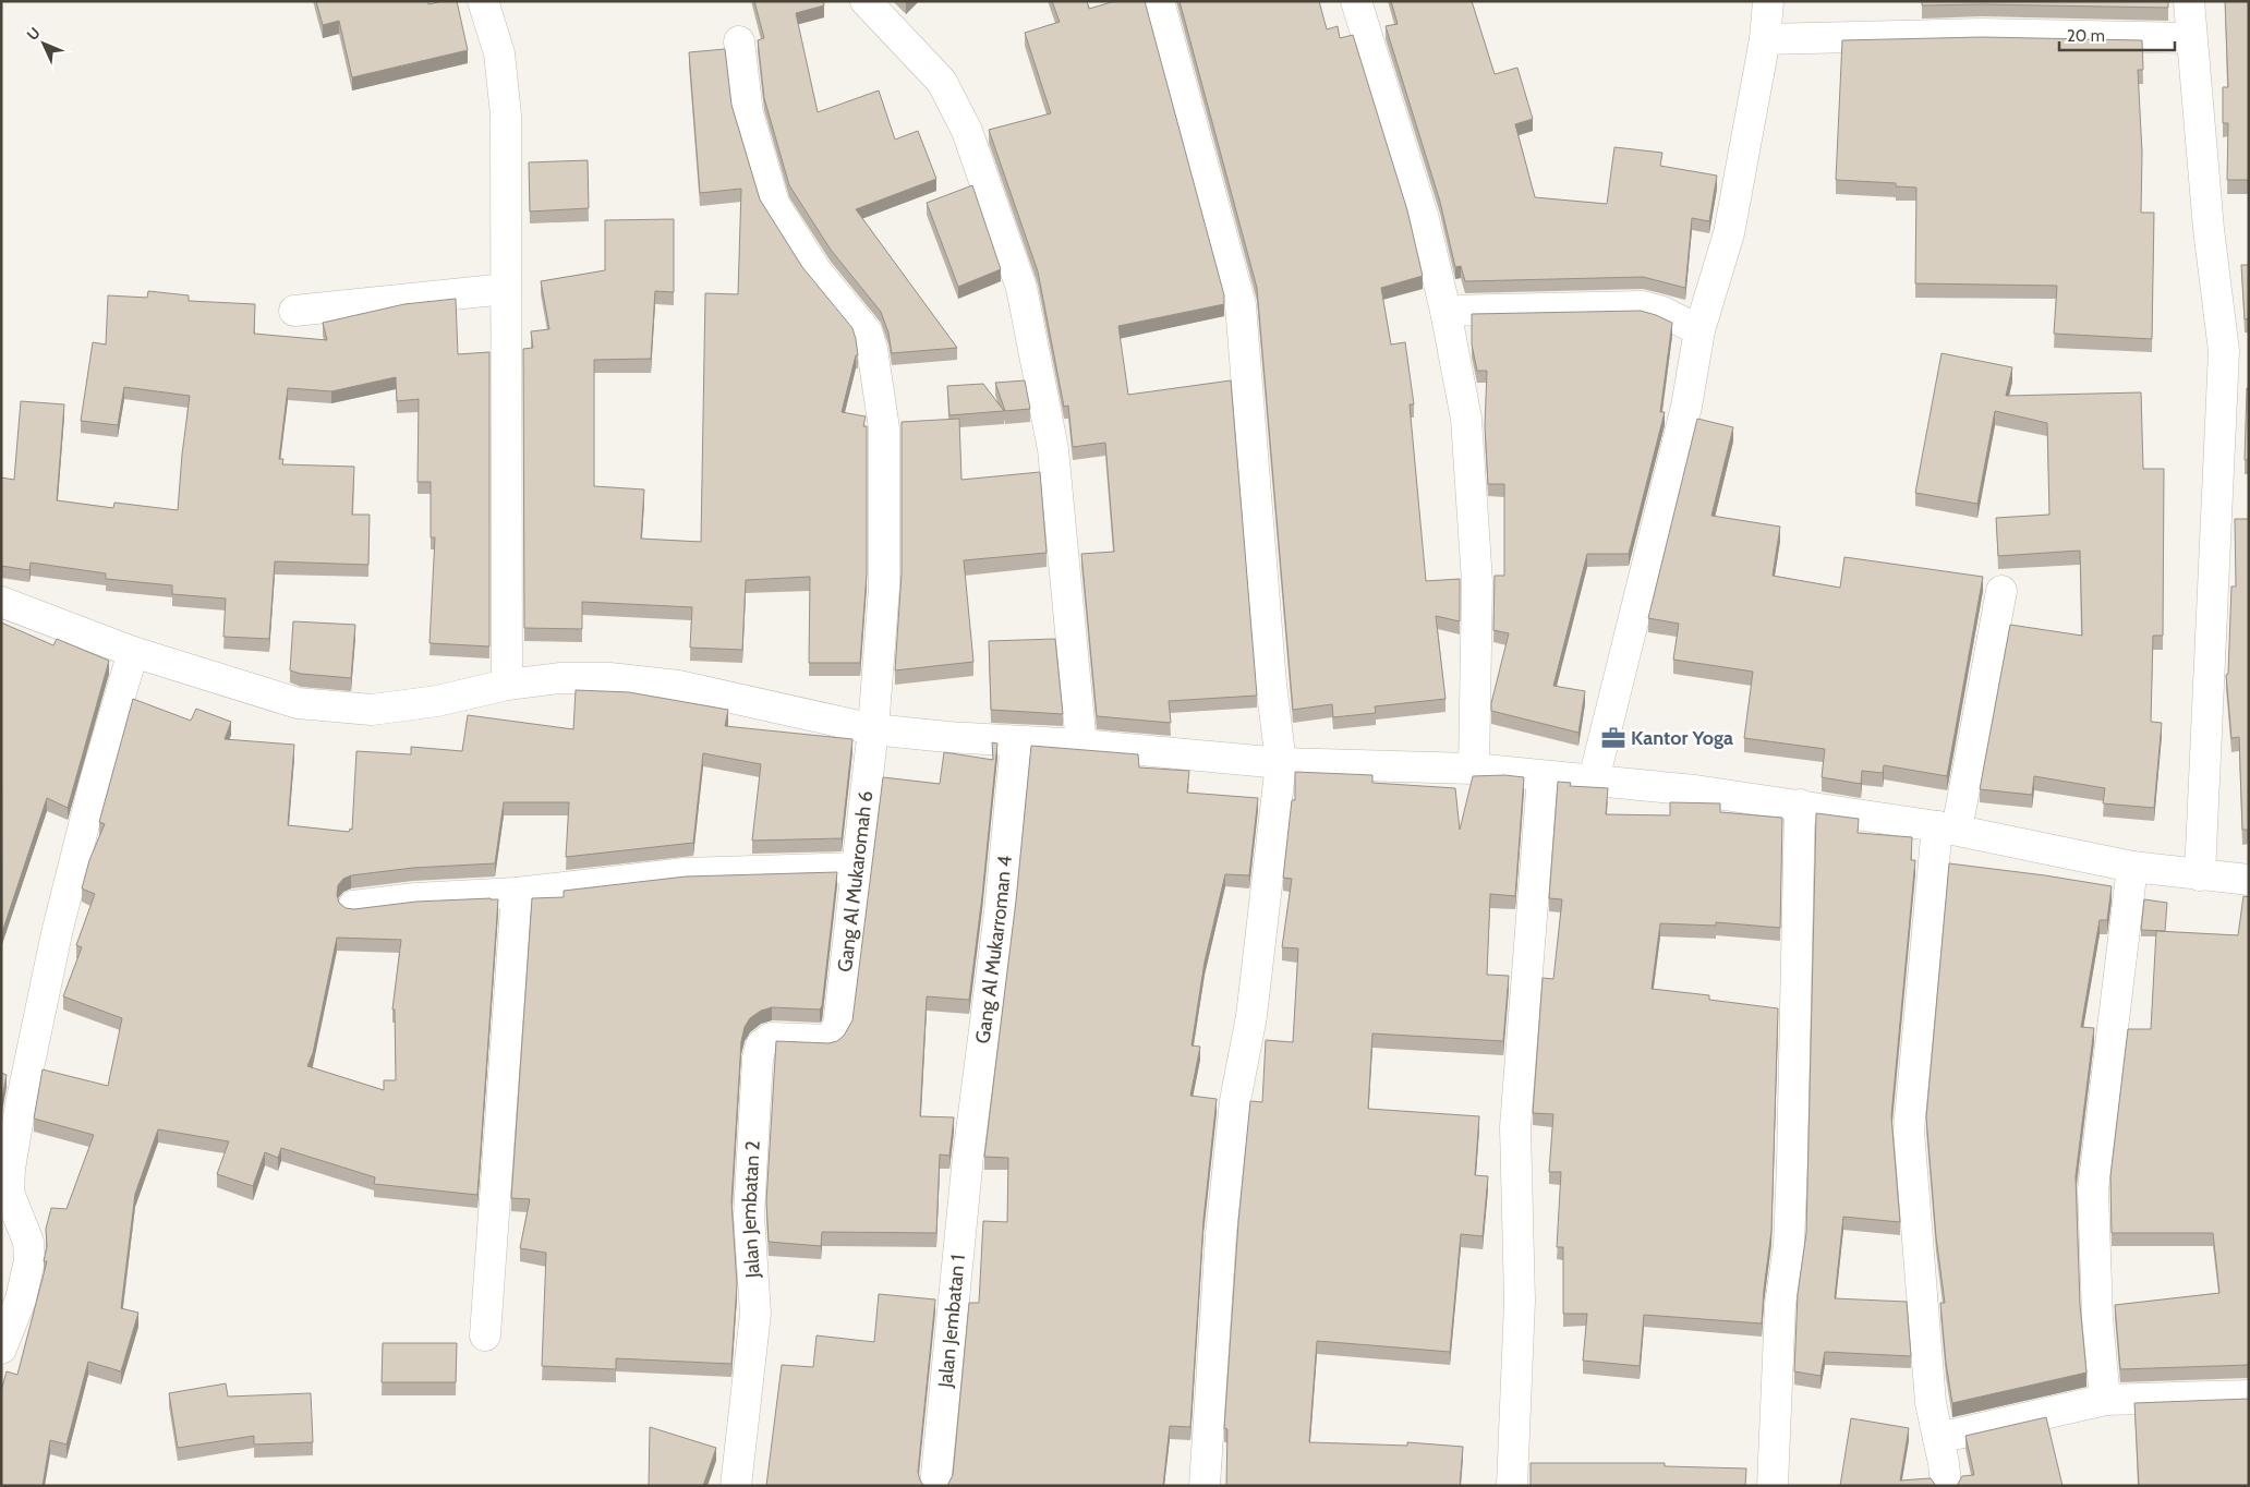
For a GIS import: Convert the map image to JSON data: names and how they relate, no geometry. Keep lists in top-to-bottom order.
{
  "streets": {
    "street": [
      "Gang Al Mukaromah 6",
      "Gang Al Mukarroman 4",
      "Jalan Jembatan 2",
      "Jalan Jembatan 1"
    ]
  },
  "crossings": [
    ["Gang Al Mukaromah 6", "Jalan Jembatan 2"],
    ["Gang Al Mukarroman 4", "Jalan Jembatan 1"]
  ],
  "places": {
    "office": ["Kantor Yoga"]
  },
  "scale_bar": "20 m",
  "north": "top left"
}
